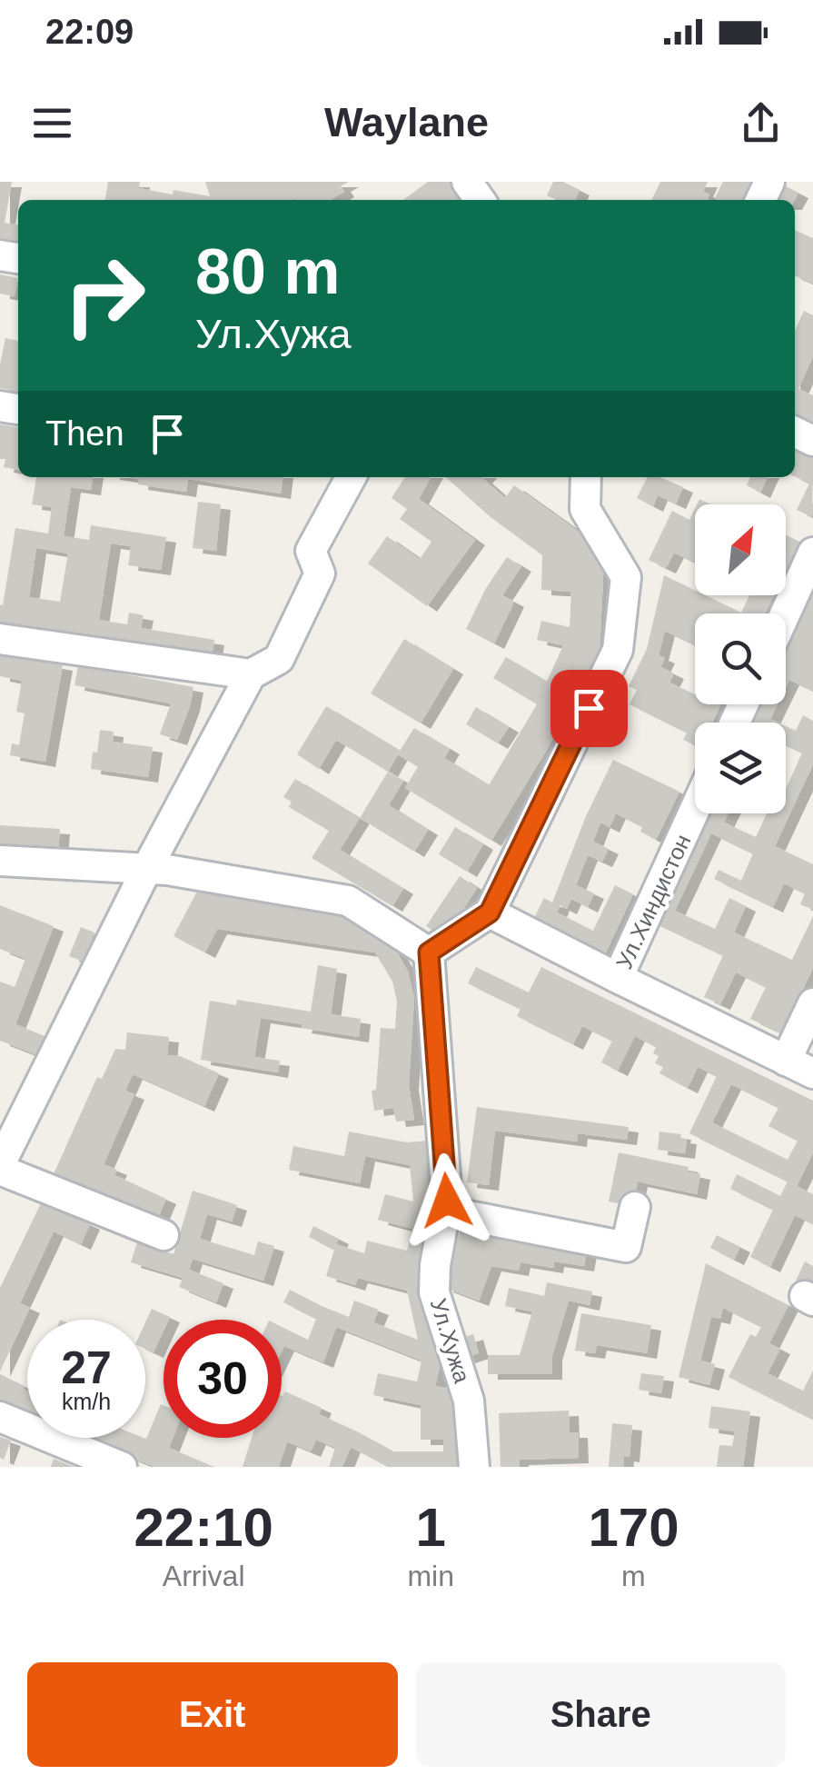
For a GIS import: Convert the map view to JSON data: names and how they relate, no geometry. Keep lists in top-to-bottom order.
{
  "streets": {
    "street": ["Ул.Хиндистон", "Ул.Хужа"]
  },
  "north": "top right",
  "page": {
    "status": "22:09",
    "header": "Waylane",
    "turn": ["80 m", "Ул.Хужа"],
    "then": "Then",
    "speed": "27 km/h",
    "limit": "30",
    "eta": [
      "22:10",
      "Arrival",
      "1",
      "min",
      "170",
      "m"
    ],
    "buttons": ["Exit", "Share"]
  }
}
